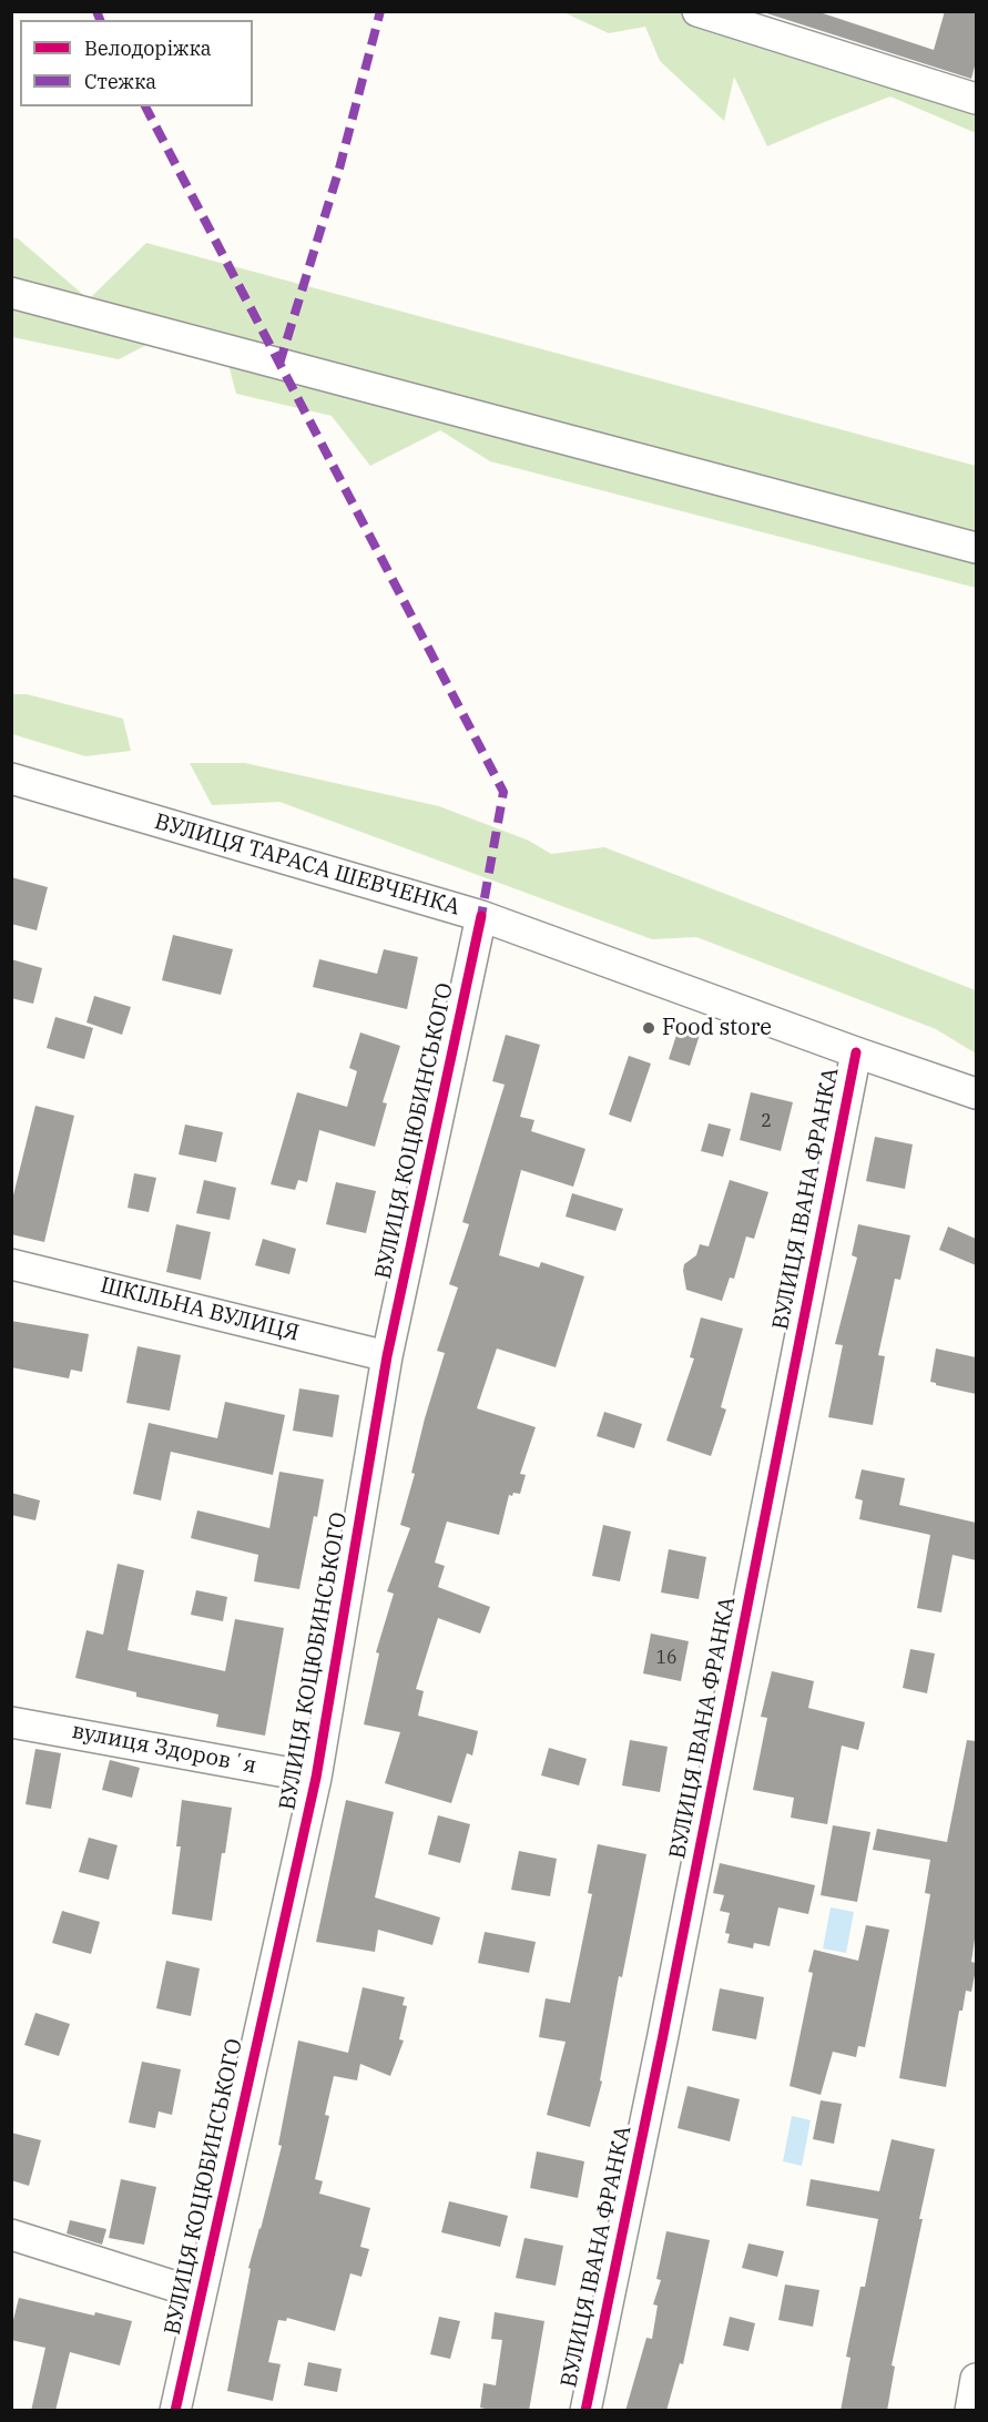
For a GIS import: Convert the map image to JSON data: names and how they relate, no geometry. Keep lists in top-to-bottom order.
{
  "streets": {
    "street": [
      "ВУЛИЦЯ ТАРАСА ШЕВЧЕНКА",
      "ВУЛИЦЯ КОЦЮБИНСЬКОГО",
      "ВУЛИЦЯ ІВАНА ФРАНКА",
      "ШКІЛЬНА ВУЛИЦЯ",
      "вулиця Здоровʼя"
    ]
  },
  "crossings": [
    ["ВУЛИЦЯ ТАРАСА ШЕВЧЕНКА", "ВУЛИЦЯ КОЦЮБИНСЬКОГО"],
    ["ВУЛИЦЯ ТАРАСА ШЕВЧЕНКА", "ВУЛИЦЯ ІВАНА ФРАНКА"],
    ["ВУЛИЦЯ КОЦЮБИНСЬКОГО", "ШКІЛЬНА ВУЛИЦЯ"],
    ["ВУЛИЦЯ КОЦЮБИНСЬКОГО", "вулиця Здоровʼя"]
  ],
  "places": ["Food store"],
  "house_numbers": ["2", "16"],
  "legend": ["Велодоріжка", "Стежка"]
}
